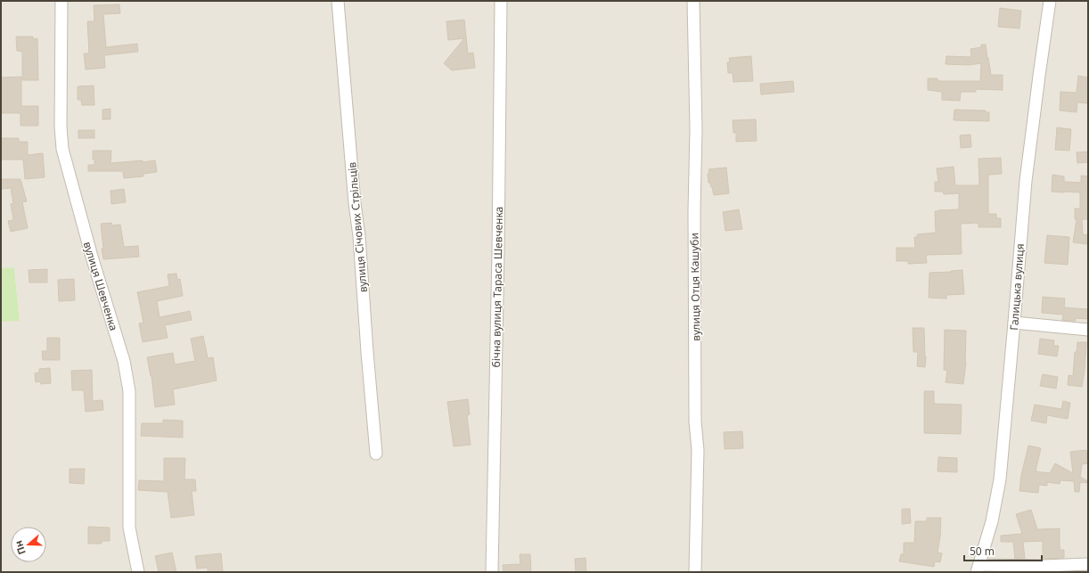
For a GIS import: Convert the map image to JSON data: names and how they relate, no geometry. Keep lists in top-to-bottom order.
{
  "streets": {
    "street": [
      "вулиця Січових Стрільців",
      "вулиця Шевченка",
      "бічна вулиця Тараса Шевченка",
      "вулиця Отця Кашуби",
      "Галицька вулиця"
    ]
  },
  "scale_bar": "50 m",
  "north": "left"
}
